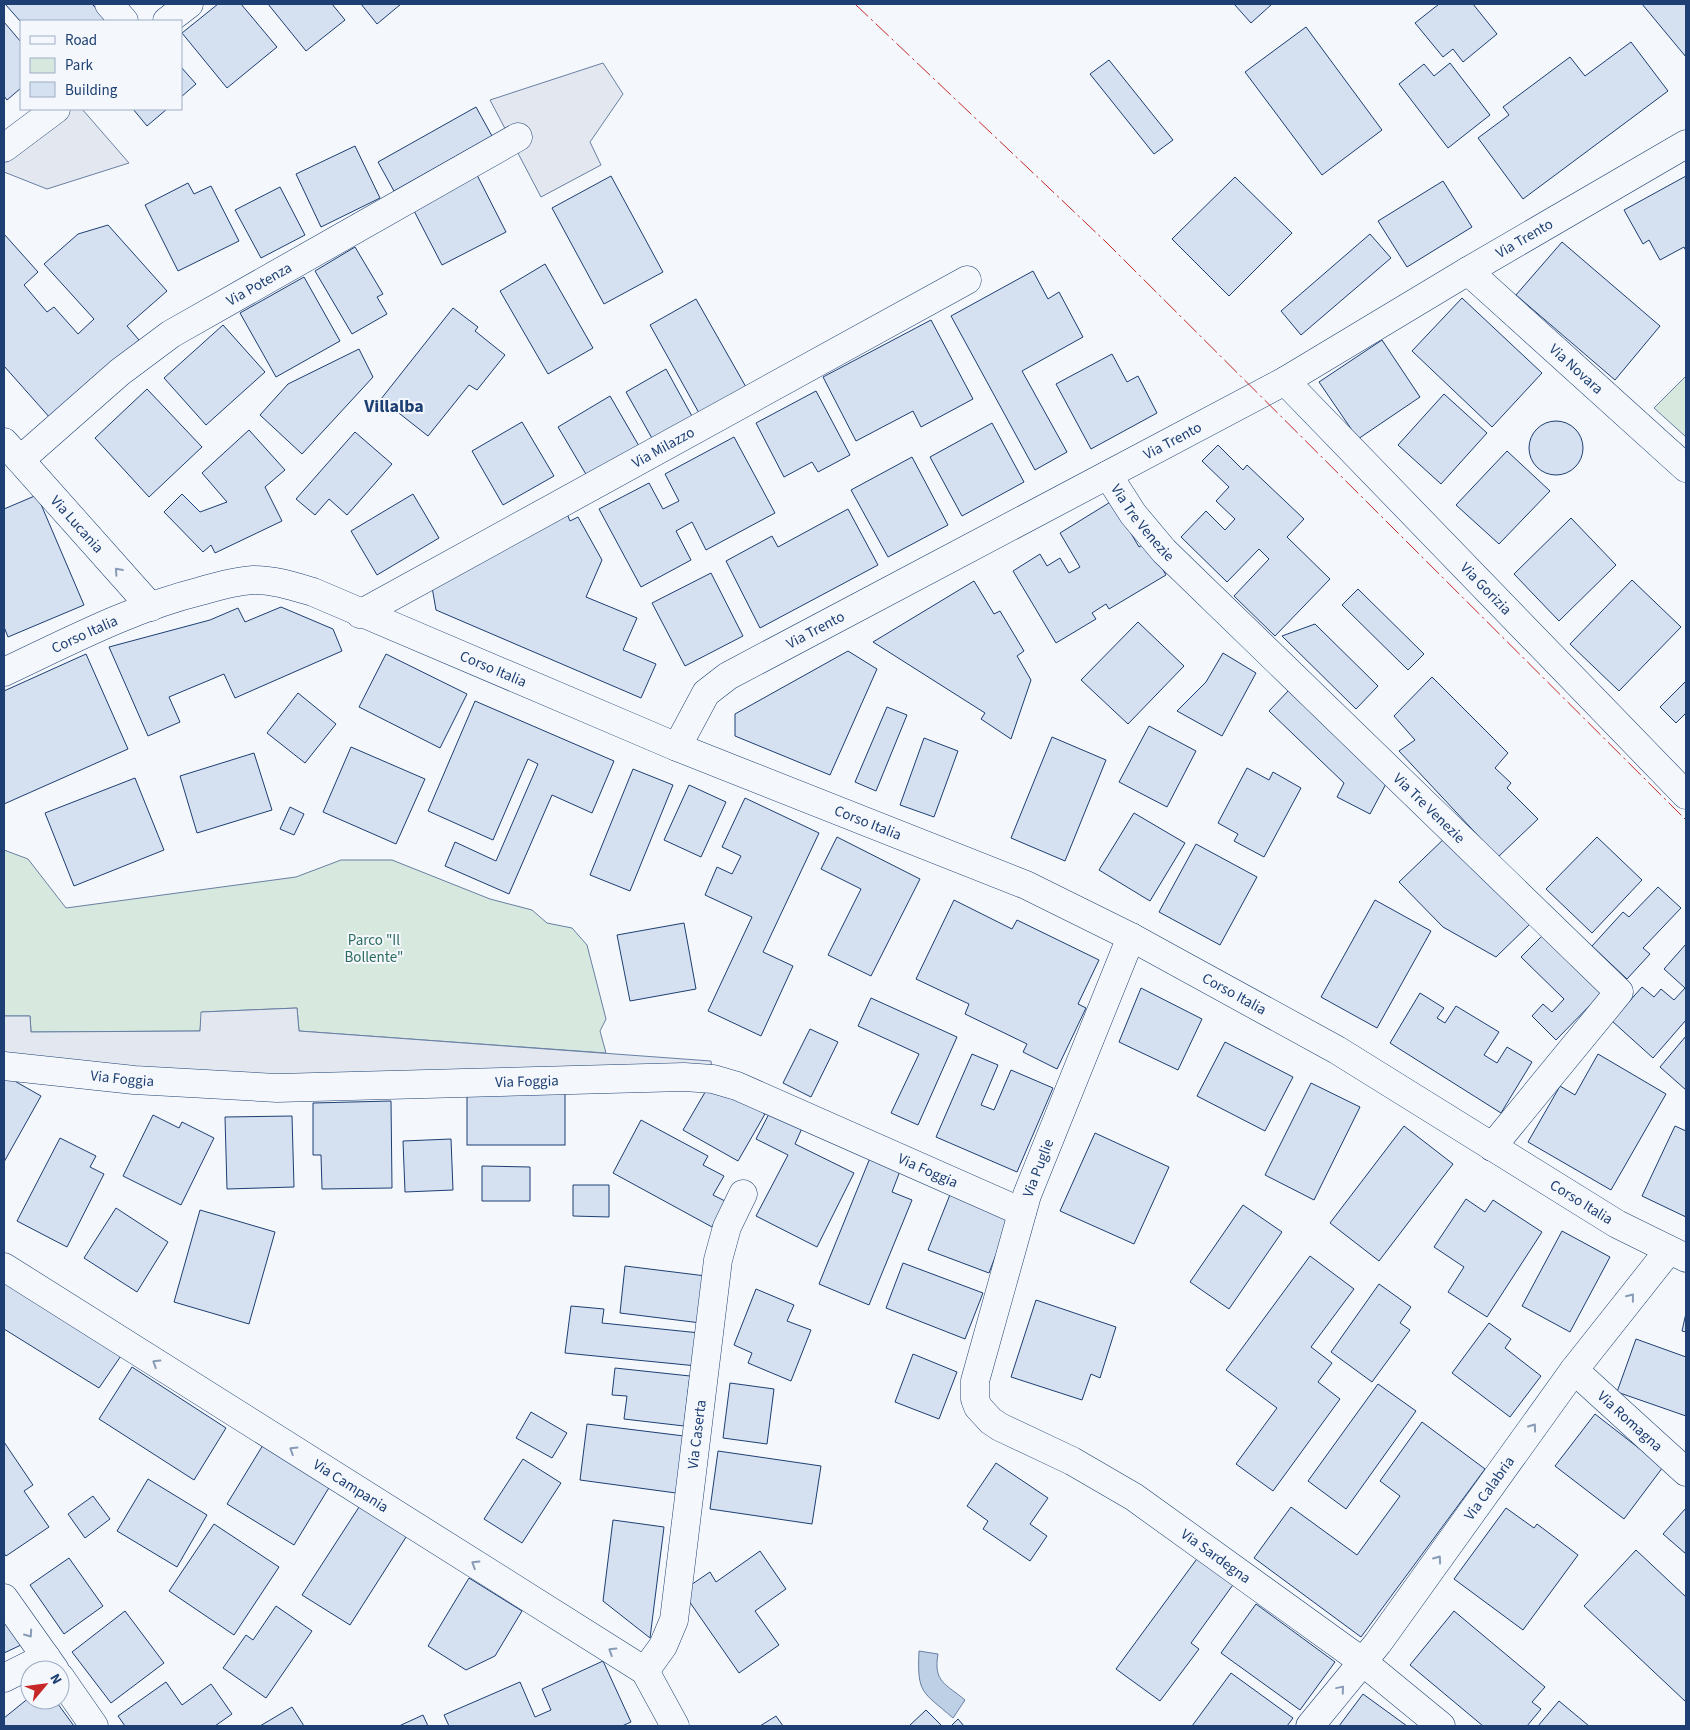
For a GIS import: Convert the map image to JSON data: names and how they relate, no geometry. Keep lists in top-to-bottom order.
{
  "streets": {
    "street": [
      "Via Trento",
      "Via Potenza",
      "Via Novara",
      "Via Milazzo",
      "Via Tre Venezie",
      "Via Lucania",
      "Via Gorizia",
      "Corso Italia",
      "Via Foggia",
      "Via Puglie",
      "Via Romagna",
      "Via Caserta",
      "Via Campania",
      "Via Calabria",
      "Via Sardegna"
    ]
  },
  "crossings": [
    ["Via Trento", "Via Novara"],
    ["Via Trento", "Via Tre Venezie"],
    ["Via Trento", "Via Gorizia"],
    ["Via Trento", "Corso Italia"],
    ["Via Potenza", "Via Lucania"],
    ["Via Milazzo", "Corso Italia"],
    ["Via Tre Venezie", "Corso Italia"],
    ["Via Lucania", "Corso Italia"],
    ["Corso Italia", "Via Puglie"],
    ["Corso Italia", "Via Calabria"],
    ["Via Foggia", "Via Puglie"],
    ["Via Puglie", "Via Sardegna"],
    ["Via Romagna", "Via Calabria"],
    ["Via Caserta", "Via Campania"],
    ["Via Calabria", "Via Sardegna"]
  ],
  "one_way": ["Via Lucania", "Via Campania", "Via Calabria"],
  "districts": ["Villalba"],
  "parks": ["Parco \"Il Bollente\""],
  "legend": ["Road", "Park", "Building"],
  "north": "top right"
}
